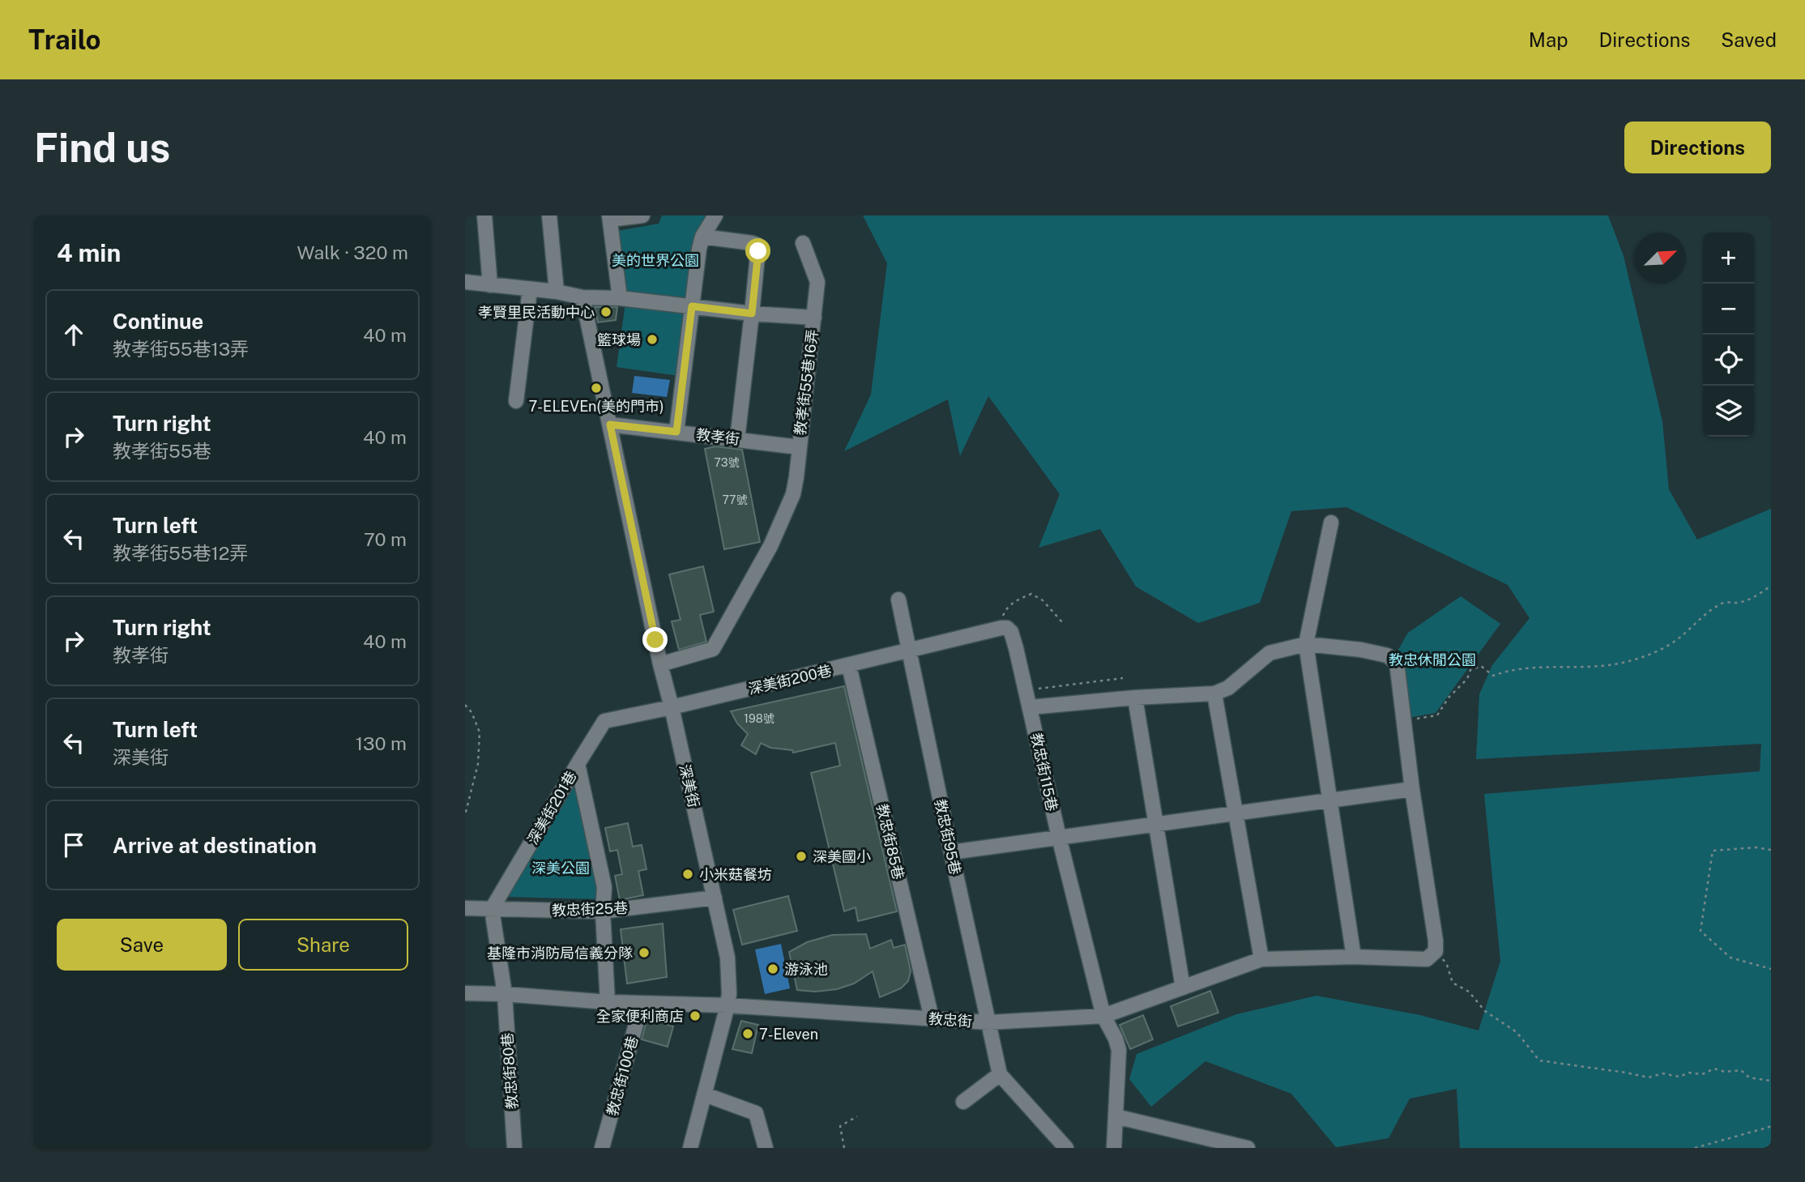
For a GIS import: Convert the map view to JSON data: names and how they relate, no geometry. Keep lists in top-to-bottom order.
{
  "streets": {
    "street": [
      "教孝街55巷16弄",
      "教孝街",
      "深美街200巷",
      "教忠街115巷",
      "深美街",
      "深美街201巷",
      "教忠街95巷",
      "教忠街85巷",
      "教忠街25巷",
      "教忠街",
      "教忠街80巷",
      "教忠街100巷"
    ]
  },
  "crossings": [
    ["教孝街55巷16弄", "教孝街"],
    ["教孝街", "深美街"],
    ["深美街200巷", "深美街"],
    ["深美街200巷", "深美街201巷"],
    ["深美街200巷", "教忠街95巷"],
    ["深美街200巷", "教忠街85巷"],
    ["教忠街115巷", "教忠街"],
    ["深美街", "深美街201巷"],
    ["深美街", "教忠街25巷"],
    ["深美街", "教忠街"],
    ["深美街201巷", "教忠街25巷"],
    ["教忠街95巷", "教忠街"],
    ["教忠街85巷", "教忠街"],
    ["教忠街", "教忠街80巷"],
    ["教忠街", "教忠街100巷"]
  ],
  "parks": ["美的世界公園", "教忠休閒公園", "深美公園"],
  "places": [
    "孝賢里民活動中心",
    "籃球場",
    "7-ELEVEn(美的門市)",
    "深美國小",
    "小米菇餐坊",
    "基隆市消防局信義分隊",
    "游泳池",
    "全家便利商店",
    "7-Eleven"
  ],
  "house_numbers": ["73號", "77號", "198號"],
  "north": "top right",
  "page": {
    "header": "Trailo",
    "nav": ["Map", "Directions", "Saved"],
    "buttons": [
      "Directions",
      ["Save", "Share"]
    ],
    "title": "Find us",
    "heading": ["4 min", "Walk · 320 m"],
    "map_buttons": ["+", "−"],
    "list": [
      ["Continue", "教孝街55巷13弄", "40 m"],
      ["Turn right", "教孝街55巷", "40 m"],
      ["Turn left", "教孝街55巷12弄", "70 m"],
      ["Turn right", "教孝街", "40 m"],
      ["Turn left", "深美街", "130 m"],
      "Arrive at destination"
    ]
  }
}
